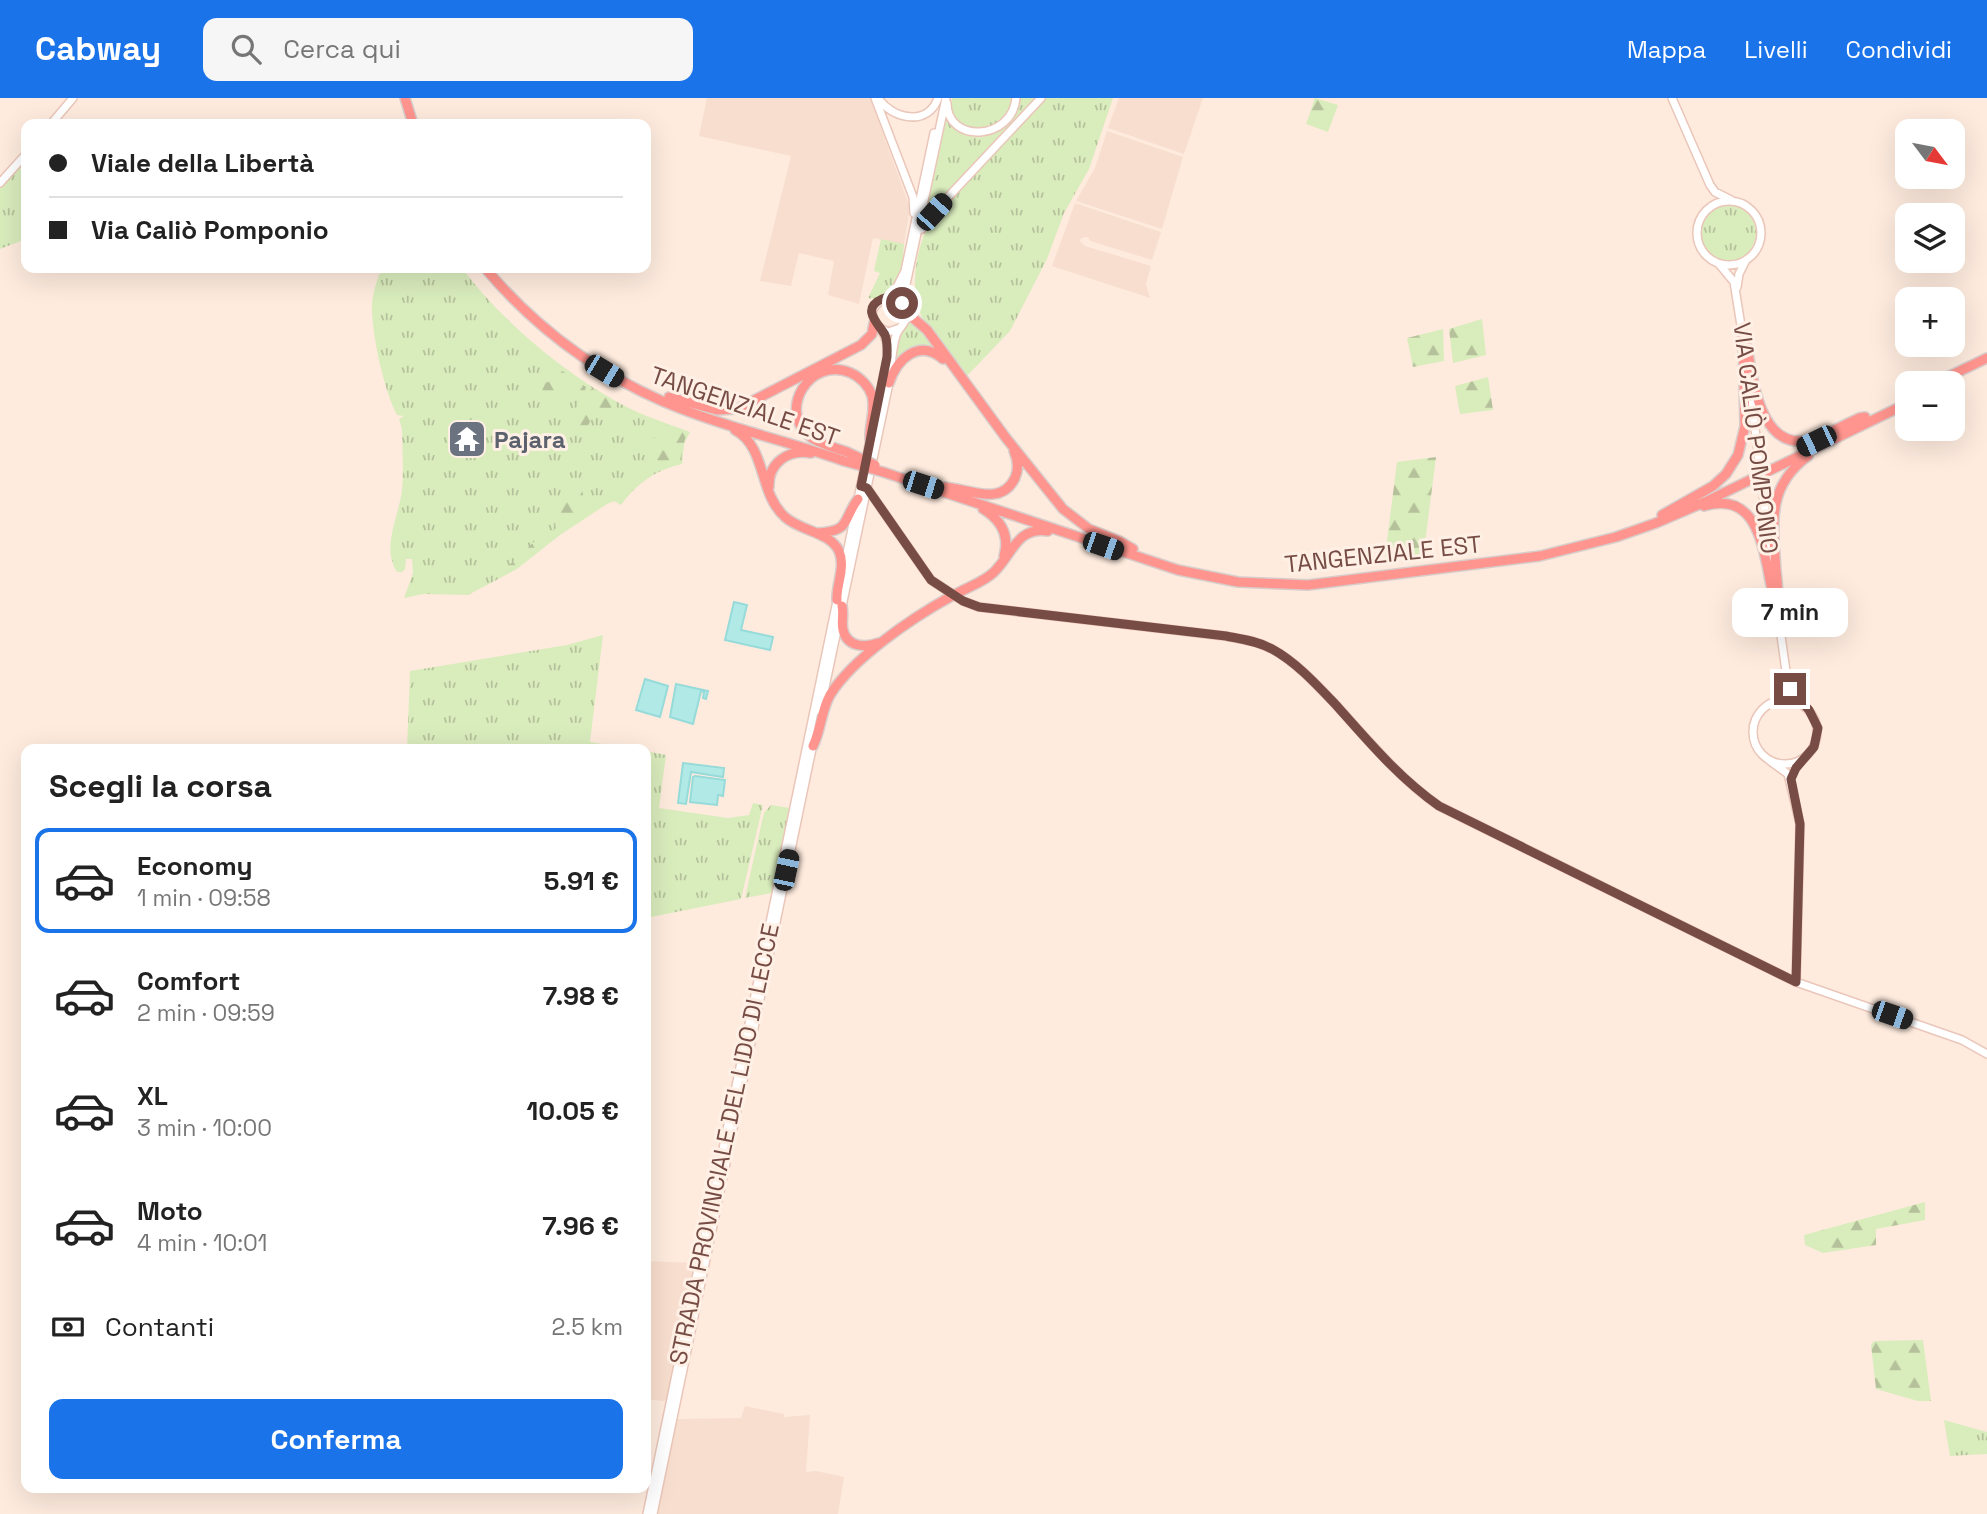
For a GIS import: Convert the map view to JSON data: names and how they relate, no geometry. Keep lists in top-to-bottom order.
{
  "streets": {
    "highway": ["TANGENZIALE EST"],
    "main road": ["VIA CALIÒ POMPONIO", "STRADA PROVINCIALE DEL LIDO DI LECCE"]
  },
  "places": {
    "temple": ["Pajara"]
  },
  "north": "bottom right",
  "page": {
    "header": "Cabway",
    "search": "Cerca qui",
    "nav": ["Mappa", "Livelli", "Condividi"],
    "map_buttons": ["+", "−"],
    "banner": ["Viale della Libertà", "Via Caliò Pomponio"],
    "bubble": "7 min",
    "heading": "Scegli la corsa",
    "list": [
      {
        "name": "Economy",
        "note": "1 min · 09:58",
        "value": "5.91 €"
      },
      {
        "name": "Comfort",
        "note": "2 min · 09:59",
        "value": "7.98 €"
      },
      {
        "name": "XL",
        "note": "3 min · 10:00",
        "value": "10.05 €"
      },
      {
        "name": "Moto",
        "note": "4 min · 10:01",
        "value": "7.96 €"
      }
    ],
    "pay": ["Contanti", "2.5 km"],
    "buttons": "Conferma"
  }
}
